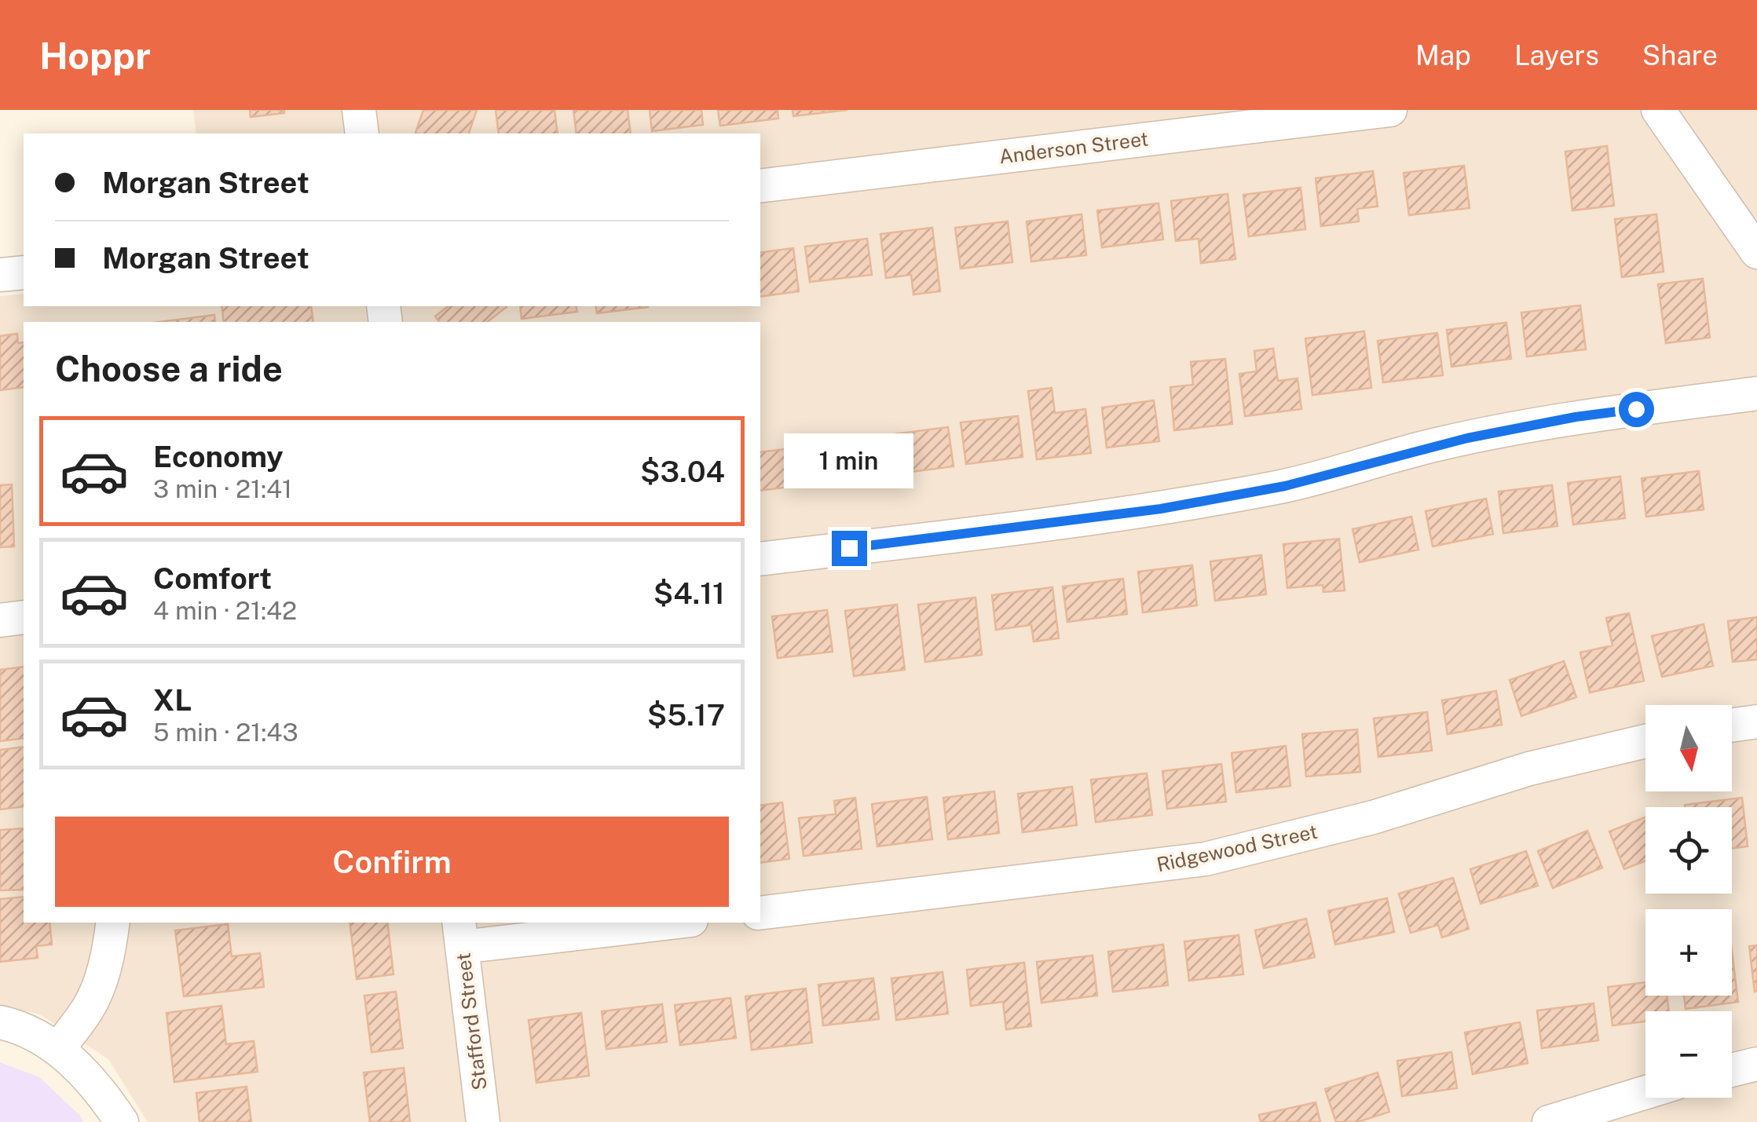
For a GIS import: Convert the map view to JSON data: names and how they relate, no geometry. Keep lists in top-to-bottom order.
{
  "streets": {
    "street": ["Anderson Street", "Ridgewood Street", "Stafford Street"]
  },
  "north": "bottom",
  "page": {
    "header": "Hoppr",
    "nav": ["Map", "Layers", "Share"],
    "banner": ["Morgan Street", "Morgan Street"],
    "heading": "Choose a ride",
    "list": [
      {
        "name": "Economy",
        "note": "3 min · 21:41",
        "value": "$3.04"
      },
      {
        "name": "Comfort",
        "note": "4 min · 21:42",
        "value": "$4.11"
      },
      {
        "name": "XL",
        "note": "5 min · 21:43",
        "value": "$5.17"
      }
    ],
    "bubble": "1 min",
    "map_buttons": ["+", "−"],
    "buttons": "Confirm"
  }
}
